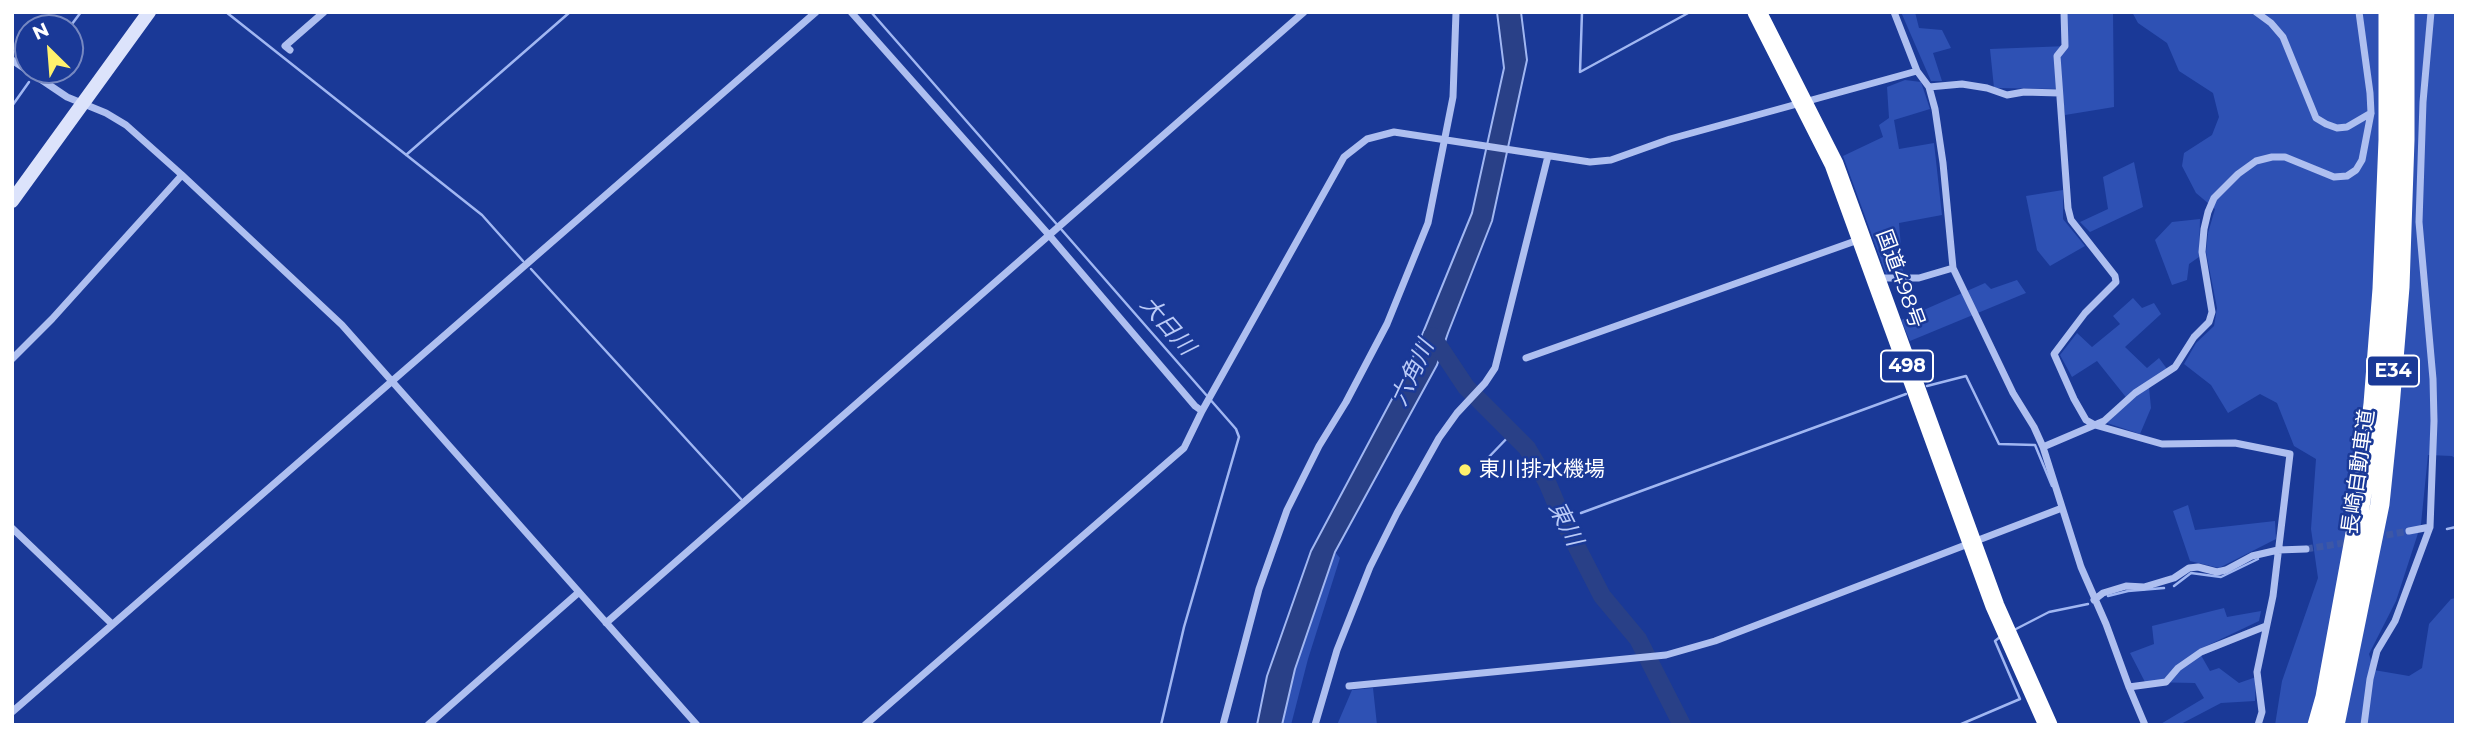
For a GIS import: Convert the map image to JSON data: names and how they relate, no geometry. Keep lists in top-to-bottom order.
{
  "streets": {
    "highway": [
      "国道498号",
      "498",
      "E34",
      "長崎自動車道"
    ]
  },
  "water": ["大日川", "六角川", "東川"],
  "places": ["東川排水機場"],
  "north": "top left"
}
